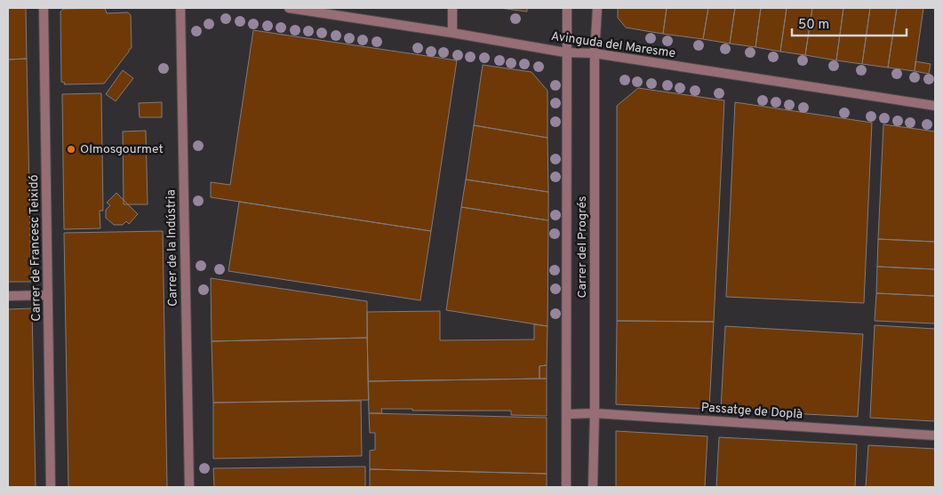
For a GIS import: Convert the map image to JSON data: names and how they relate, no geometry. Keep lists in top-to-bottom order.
{
  "streets": {
    "street": [
      "Avinguda del Maresme",
      "Carrer del Progrés",
      "Carrer de Francesc Teixidó",
      "Carrer de la Indústria",
      "Passatge de Doplà"
    ]
  },
  "crossings": [
    ["Avinguda del Maresme", "Carrer del Progrés"],
    ["Carrer del Progrés", "Passatge de Doplà"]
  ],
  "places": ["Olmosgourmet"],
  "scale_bar": "50 m"
}
